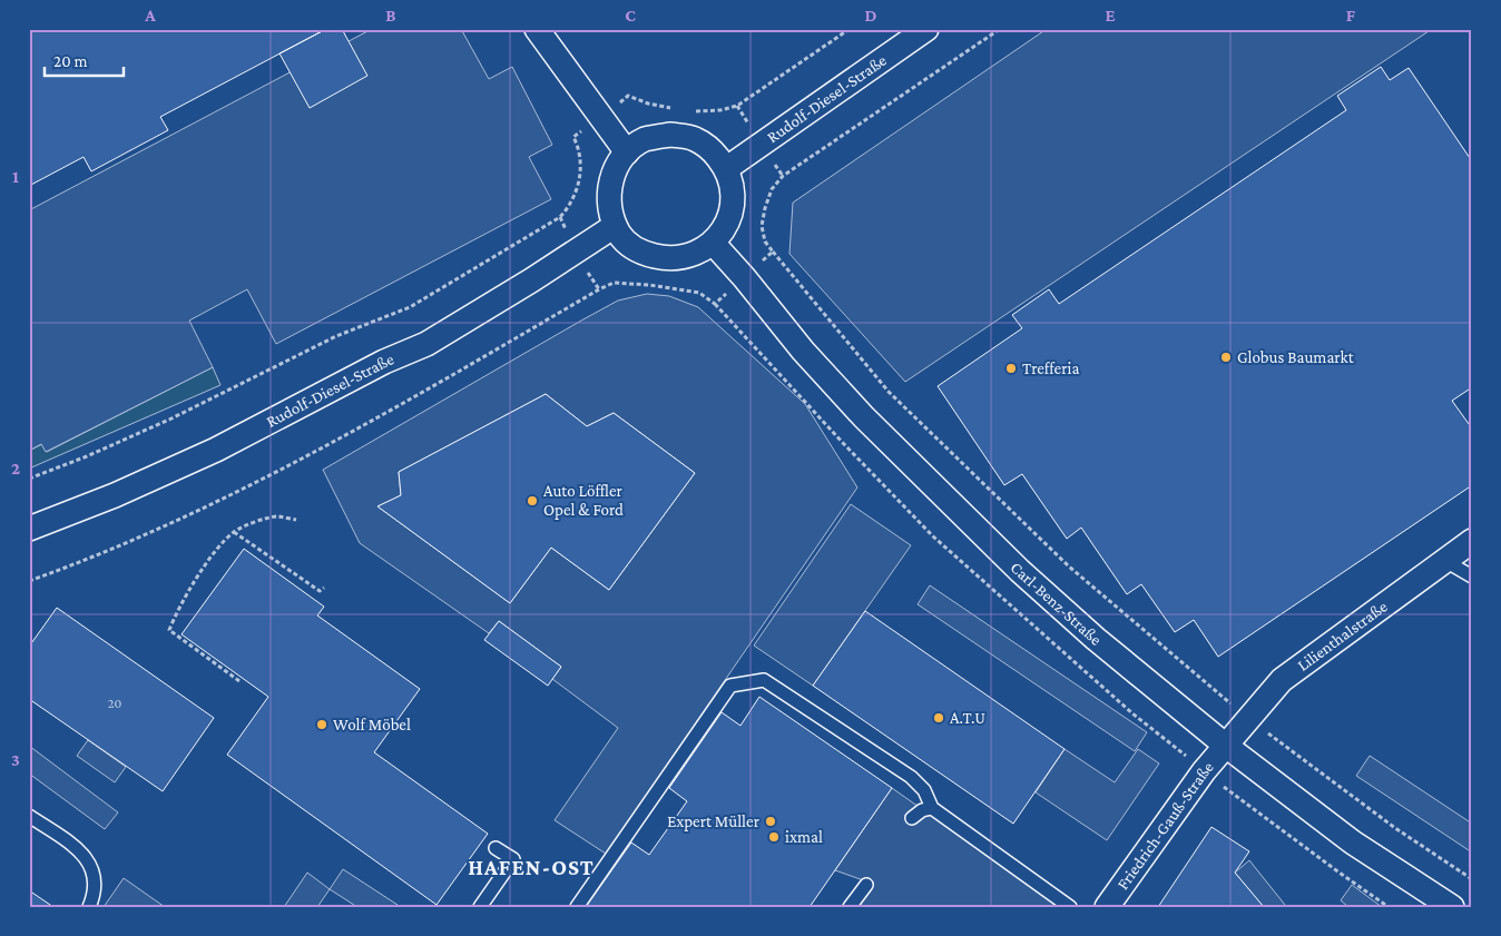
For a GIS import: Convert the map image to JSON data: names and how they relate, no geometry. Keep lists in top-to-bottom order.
{
  "streets": {
    "street": [
      "Rudolf-Diesel-Straße",
      "Carl-Benz-Straße",
      "Lilienthalstraße",
      "Friedrich-Gauß-Straße"
    ]
  },
  "crossings": [
    ["Rudolf-Diesel-Straße", "Carl-Benz-Straße"],
    ["Carl-Benz-Straße", "Lilienthalstraße"],
    ["Carl-Benz-Straße", "Friedrich-Gauß-Straße"],
    ["Lilienthalstraße", "Friedrich-Gauß-Straße"]
  ],
  "districts": ["HAFEN-OST"],
  "places": [
    "Globus Baumarkt",
    "Trefferia",
    "Auto Löffler Opel & Ford",
    "A.T.U",
    "Wolf Möbel",
    "Expert Müller",
    "ixmal"
  ],
  "house_numbers": ["20"],
  "scale_bar": "20 m",
  "grid": {
    "columns": [
      "A",
      "B",
      "C",
      "D",
      "E",
      "F"
    ],
    "rows": ["1", "2", "3"]
  }
}
